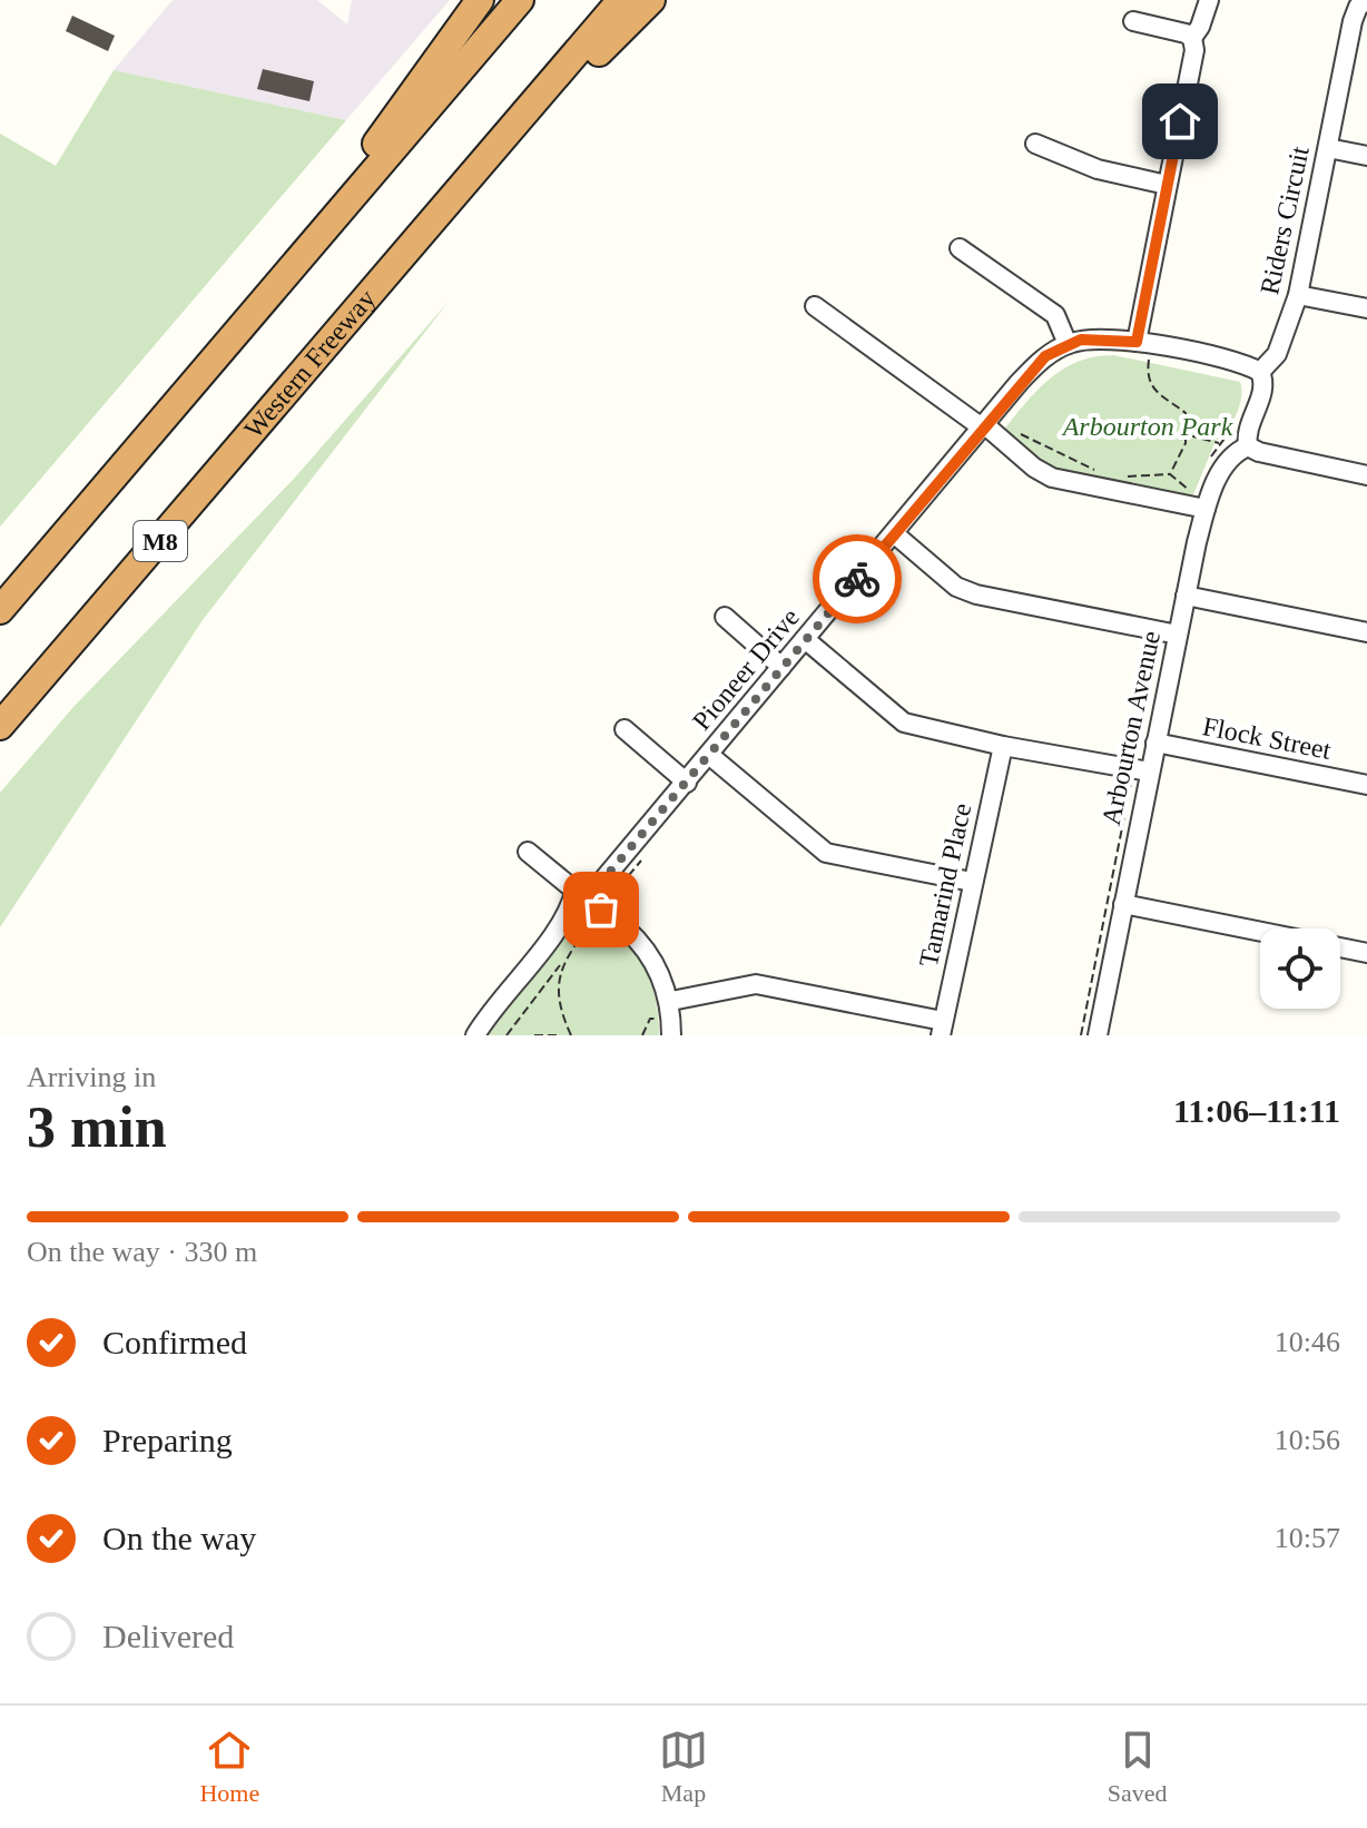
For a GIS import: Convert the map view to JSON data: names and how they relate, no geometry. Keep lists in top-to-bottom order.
{
  "streets": {
    "highway": ["Western Freeway", "M8"],
    "street": [
      "Riders Circuit",
      "Pioneer Drive",
      "Arbourton Avenue",
      "Flock Street",
      "Tamarind Place"
    ]
  },
  "crossings": [
    ["Riders Circuit", "Pioneer Drive"],
    ["Riders Circuit", "Arbourton Avenue"],
    ["Arbourton Avenue", "Flock Street"]
  ],
  "parks": ["Arbourton Park"],
  "page": {
    "heading": ["3 min", "Arriving in", "11:06–11:11"],
    "bar": "On the way · 330 m",
    "list": [
      ["Confirmed", "10:46"],
      ["Preparing", "10:56"],
      ["On the way", "10:57"],
      "Delivered"
    ],
    "tabs": ["Home", "Map", "Saved"]
  }
}
